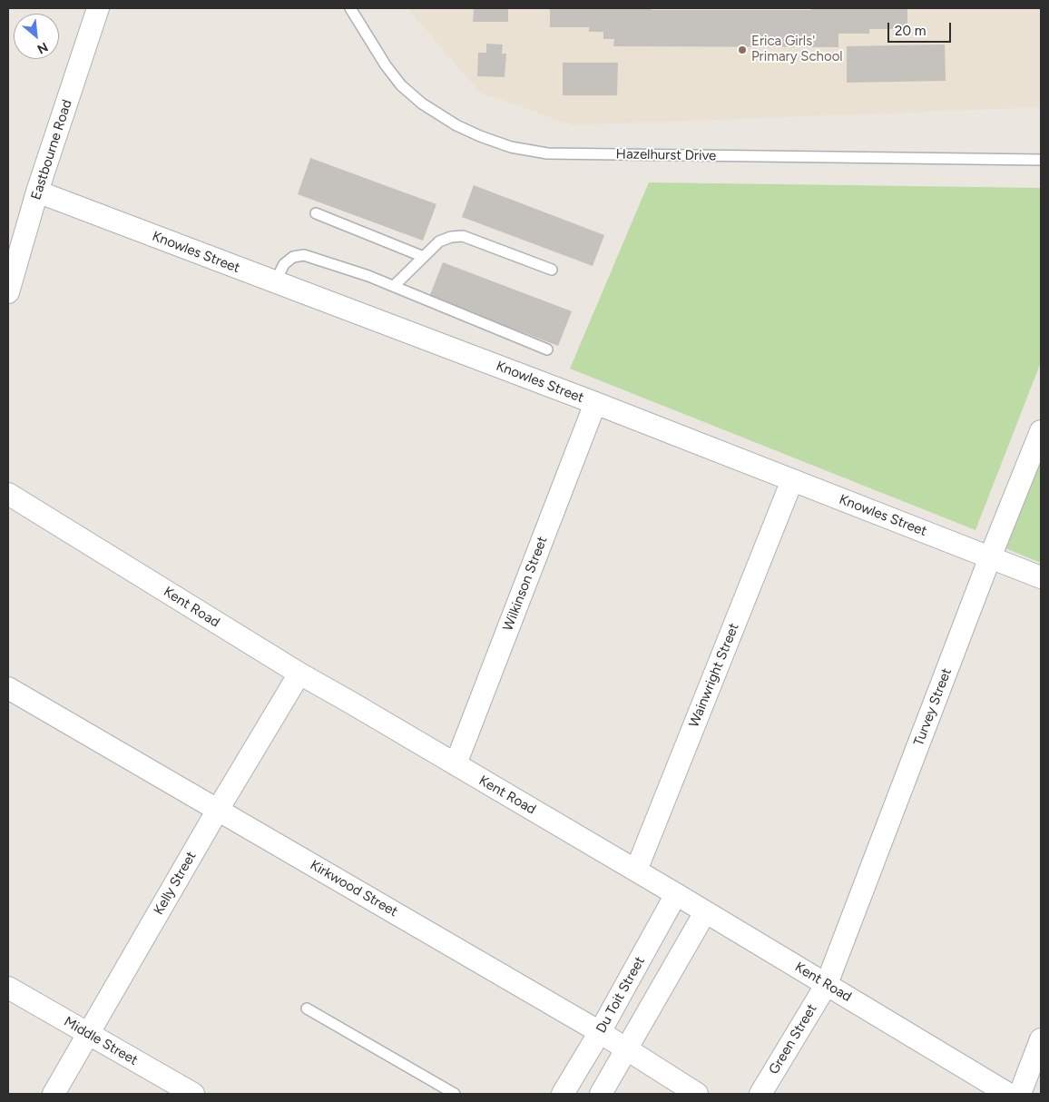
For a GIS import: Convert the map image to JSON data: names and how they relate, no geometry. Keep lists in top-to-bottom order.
{
  "streets": {
    "street": [
      "Eastbourne Road",
      "Knowles Street",
      "Wilkinson Street",
      "Kent Road",
      "Wainwright Street",
      "Turvey Street",
      "Kelly Street",
      "Kirkwood Street",
      "Du Toit Street",
      "Green Street",
      "Middle Street"
    ],
    "lane": ["Hazelhurst Drive"]
  },
  "crossings": [
    ["Eastbourne Road", "Knowles Street"],
    ["Knowles Street", "Wilkinson Street"],
    ["Knowles Street", "Wainwright Street"],
    ["Knowles Street", "Turvey Street"],
    ["Wilkinson Street", "Kent Road"],
    ["Kent Road", "Wainwright Street"],
    ["Kent Road", "Turvey Street"],
    ["Kent Road", "Kelly Street"],
    ["Kent Road", "Du Toit Street"],
    ["Kent Road", "Green Street"],
    ["Turvey Street", "Green Street"],
    ["Kelly Street", "Kirkwood Street"],
    ["Kelly Street", "Middle Street"],
    ["Kirkwood Street", "Du Toit Street"]
  ],
  "places": ["Erica Girls' Primary School"],
  "scale_bar": "20 m",
  "north": "bottom right"
}
